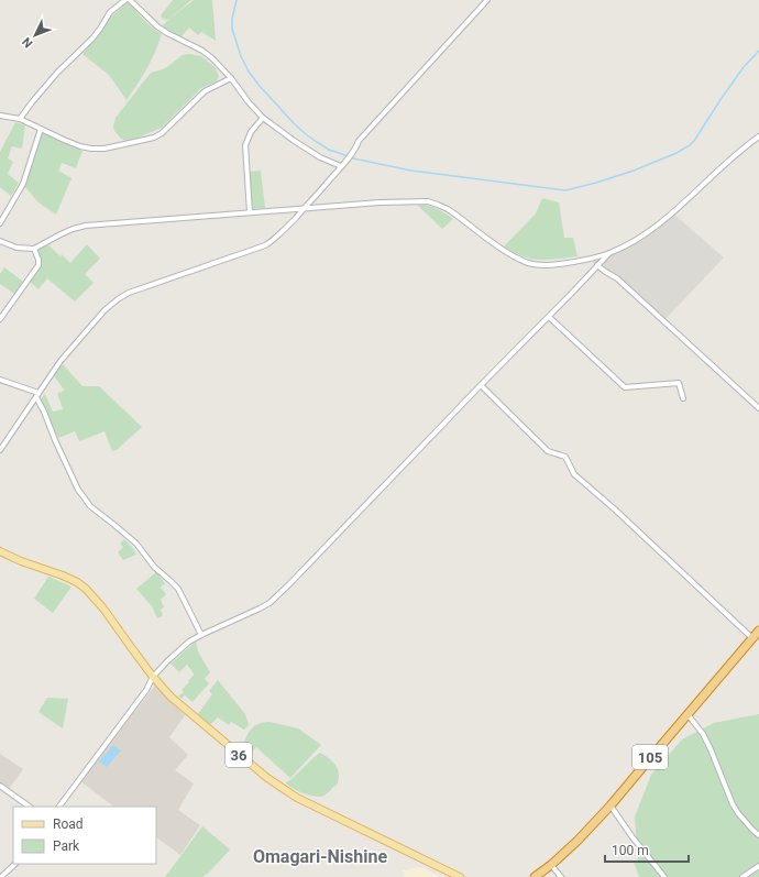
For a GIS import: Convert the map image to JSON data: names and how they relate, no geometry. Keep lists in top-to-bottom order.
{
  "streets": {
    "highway": ["105"],
    "main road": ["36"]
  },
  "districts": ["Omagari-Nishine"],
  "legend": ["Road", "Park"],
  "scale_bar": "100 m",
  "north": "bottom left"
}
